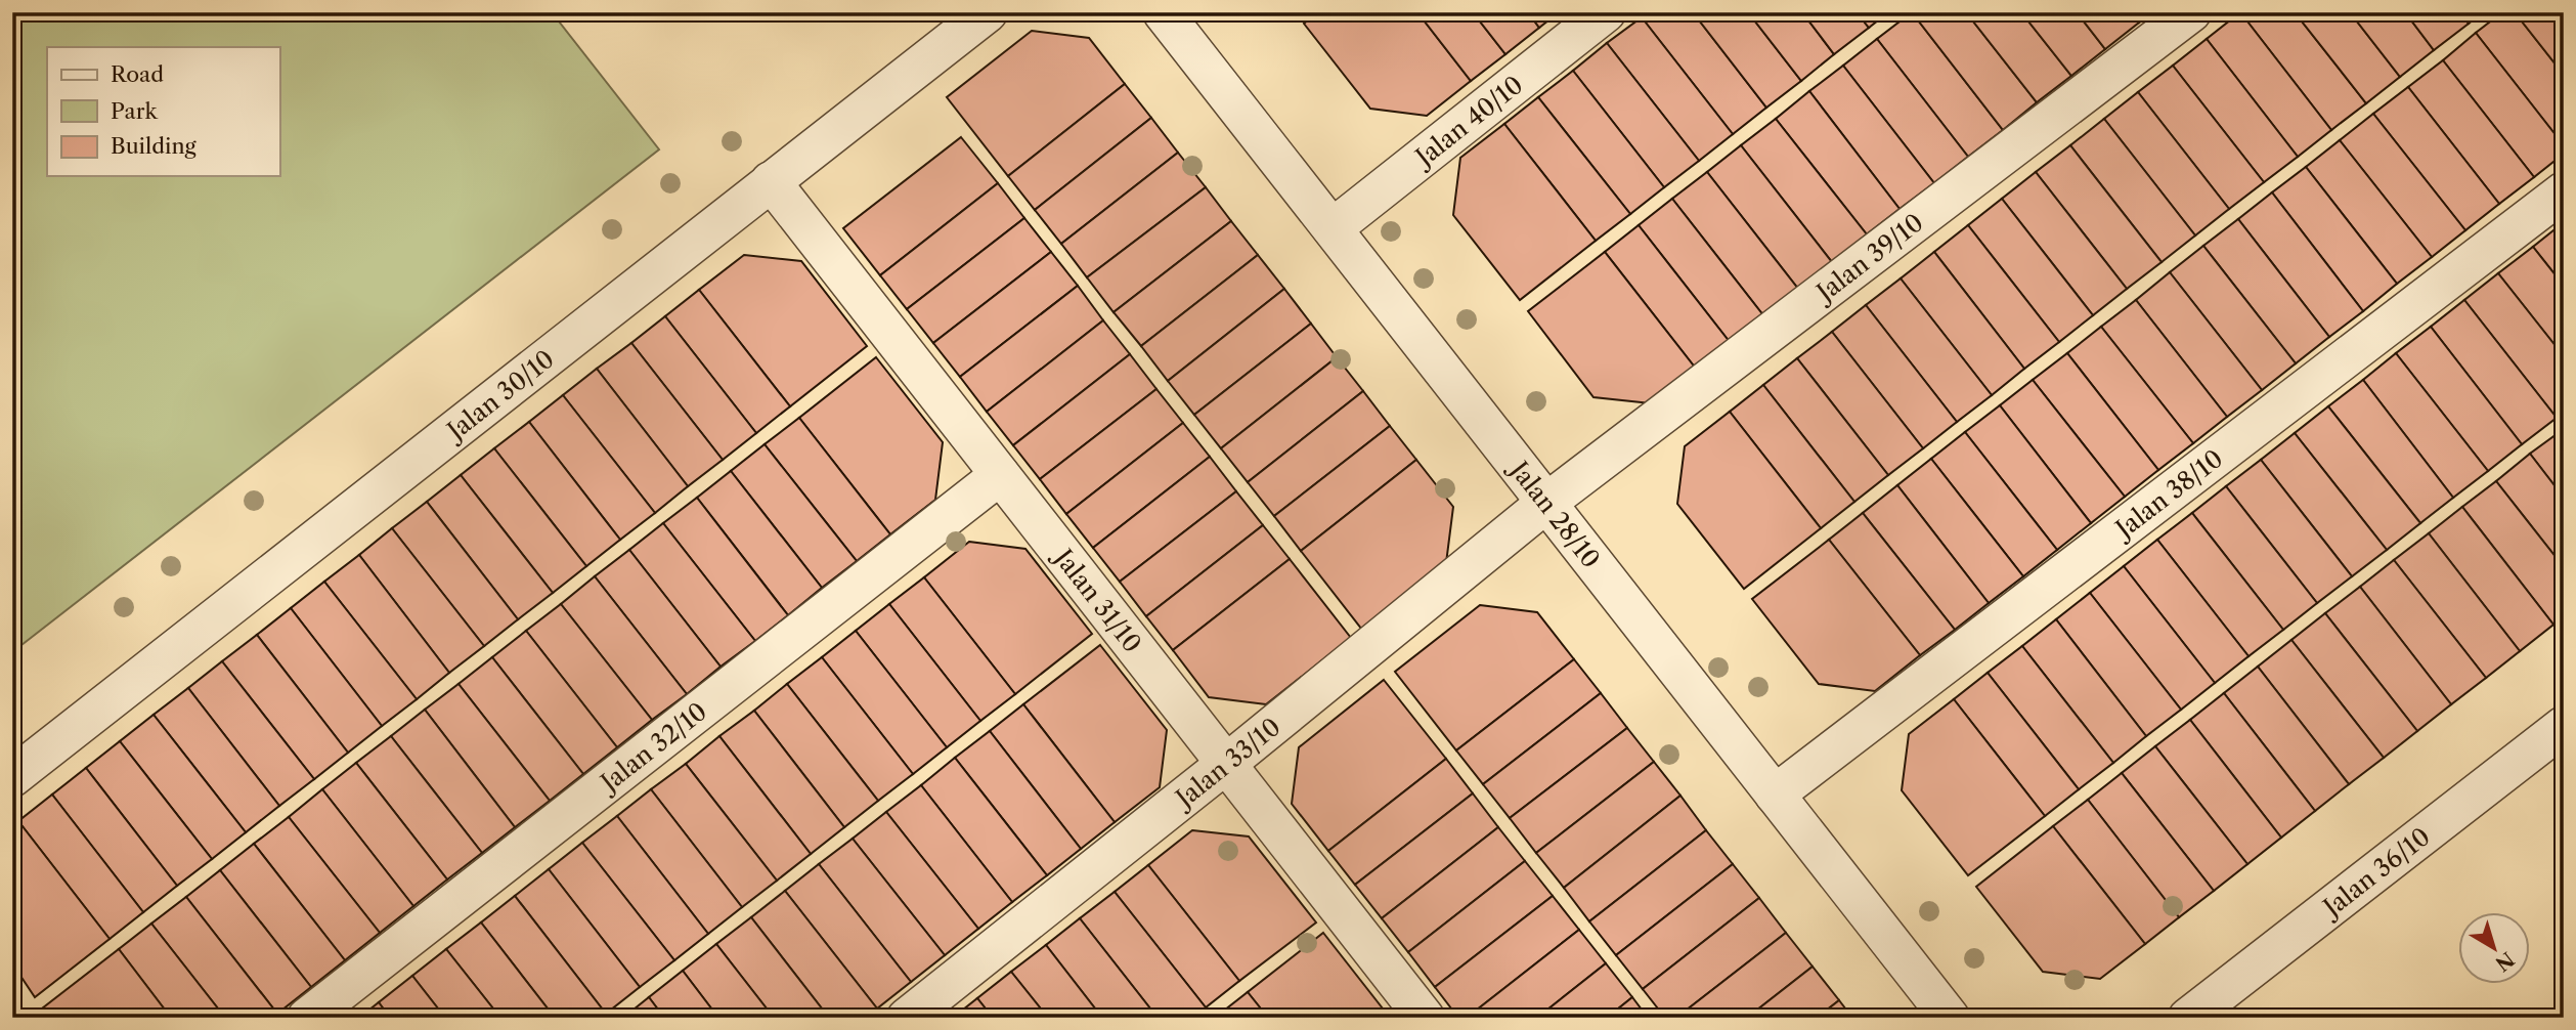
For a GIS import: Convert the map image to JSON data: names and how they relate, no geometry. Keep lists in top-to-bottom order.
{
  "streets": {
    "street": [
      "Jalan 40/10",
      "Jalan 39/10",
      "Jalan 30/10",
      "Jalan 38/10",
      "Jalan 28/10",
      "Jalan 31/10",
      "Jalan 32/10",
      "Jalan 33/10",
      "Jalan 36/10"
    ]
  },
  "crossings": [
    ["Jalan 40/10", "Jalan 28/10"],
    ["Jalan 39/10", "Jalan 28/10"],
    ["Jalan 39/10", "Jalan 33/10"],
    ["Jalan 30/10", "Jalan 31/10"],
    ["Jalan 38/10", "Jalan 28/10"],
    ["Jalan 28/10", "Jalan 33/10"],
    ["Jalan 31/10", "Jalan 32/10"],
    ["Jalan 31/10", "Jalan 33/10"]
  ],
  "legend": ["Road", "Park", "Building"],
  "north": "bottom right"
}
